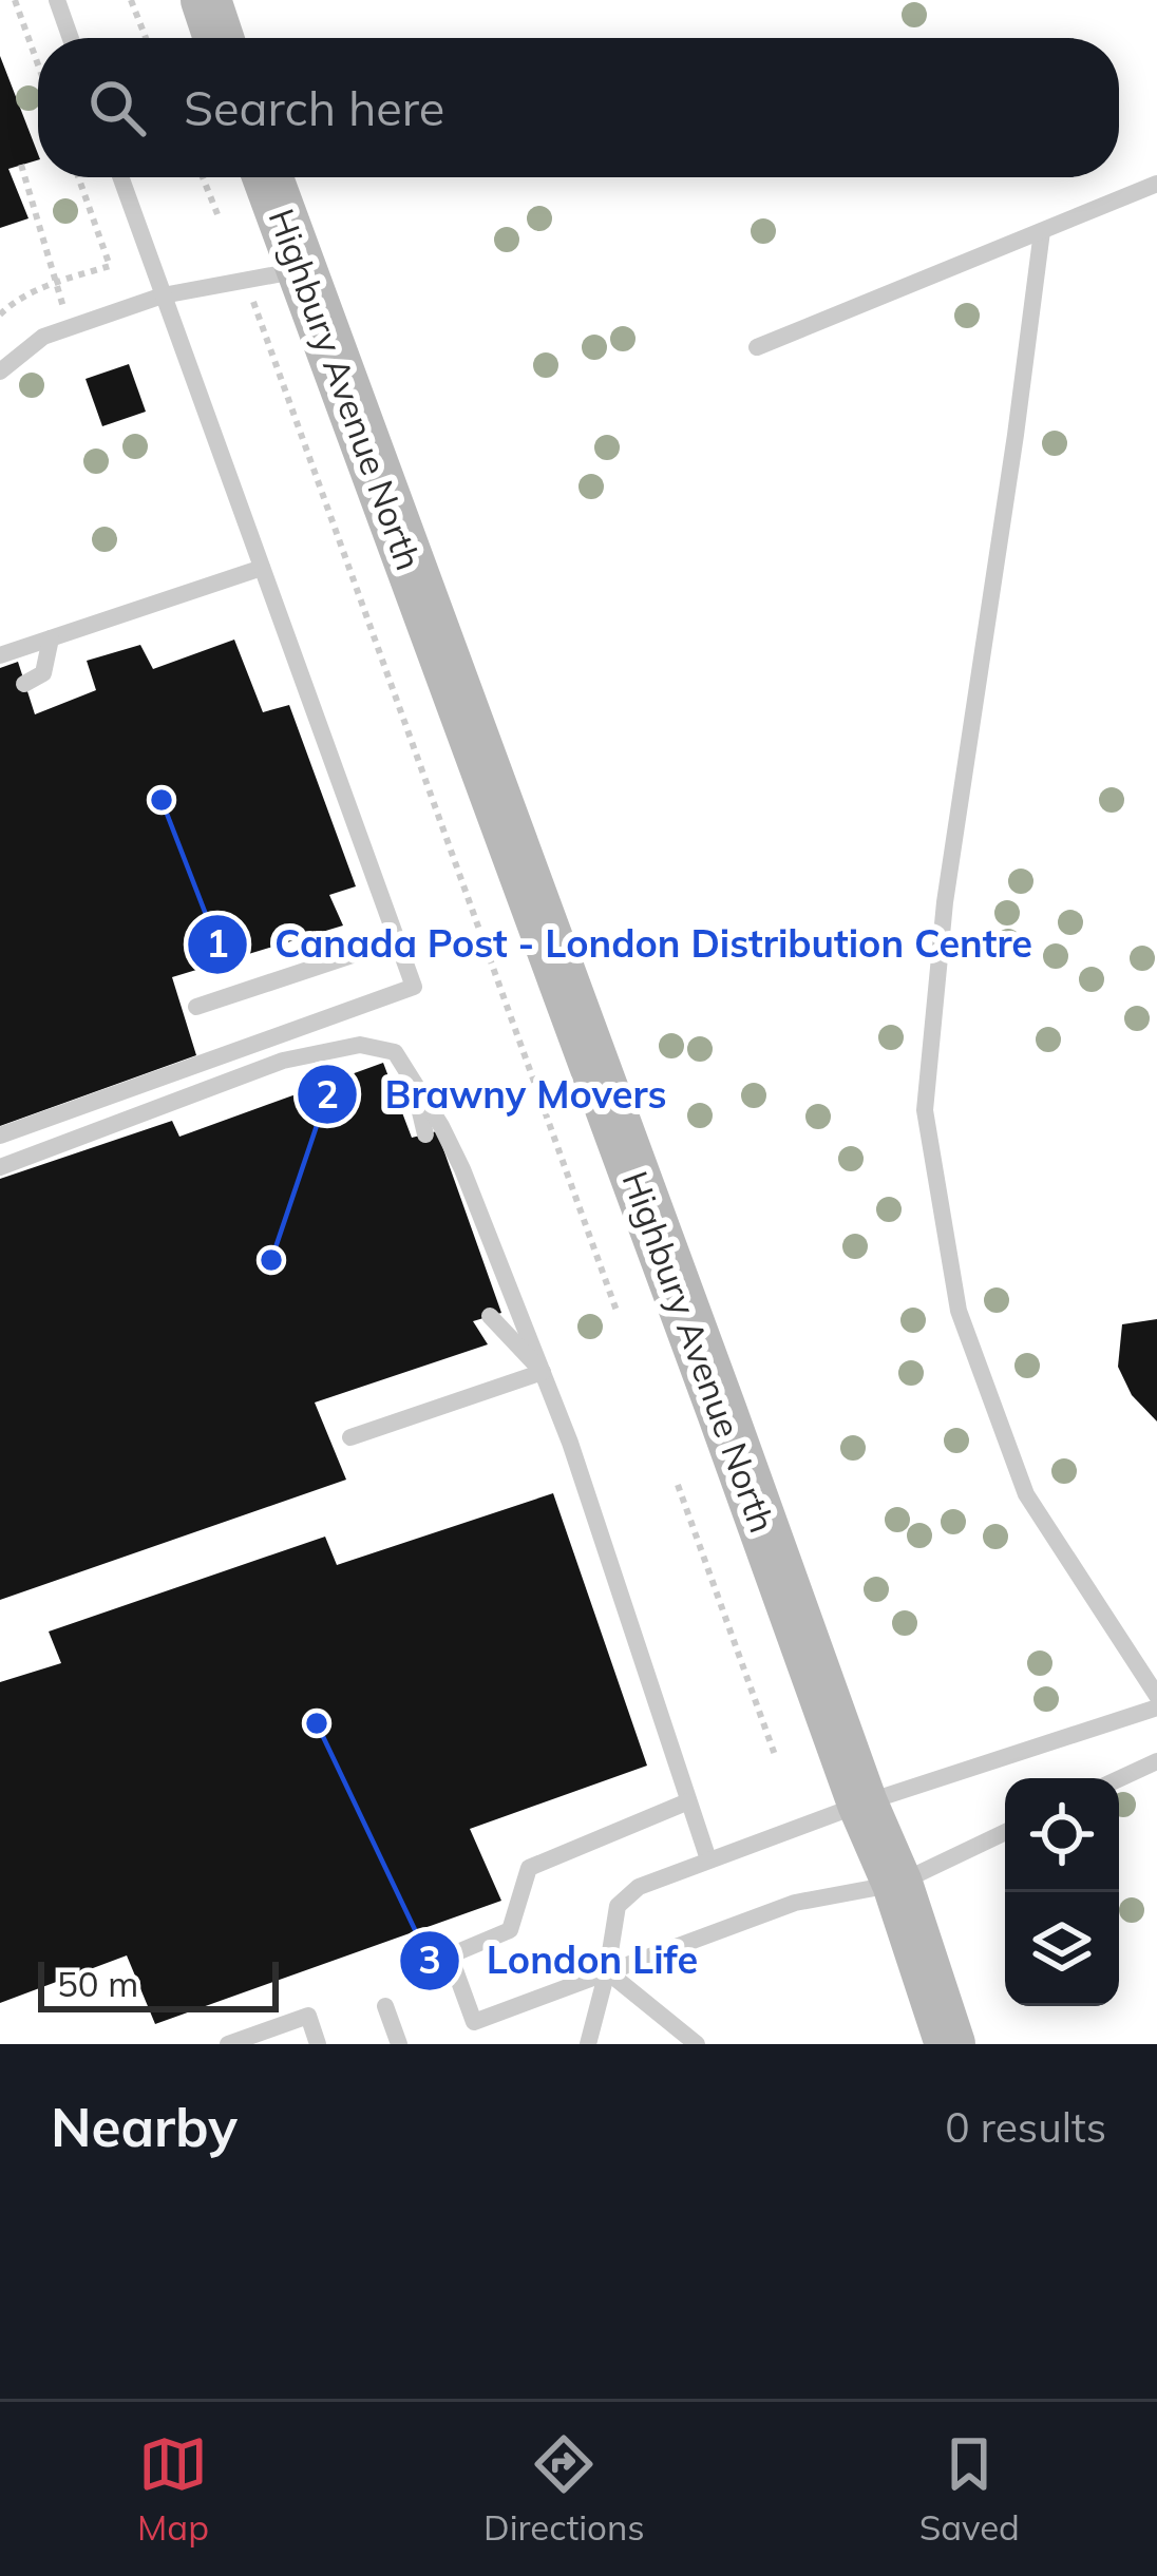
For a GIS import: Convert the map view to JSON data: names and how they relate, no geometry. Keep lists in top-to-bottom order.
{
  "streets": {
    "main road": ["Highbury Avenue North"]
  },
  "places": ["Canada Post - London Distribution Centre", "Brawny Movers", "London Life"],
  "scale_bar": "50 m",
  "page": {
    "search": "Search here",
    "scale": "50 m",
    "heading": ["Nearby", "0 results"],
    "nav": ["Map", "Directions", "Saved"]
  }
}
